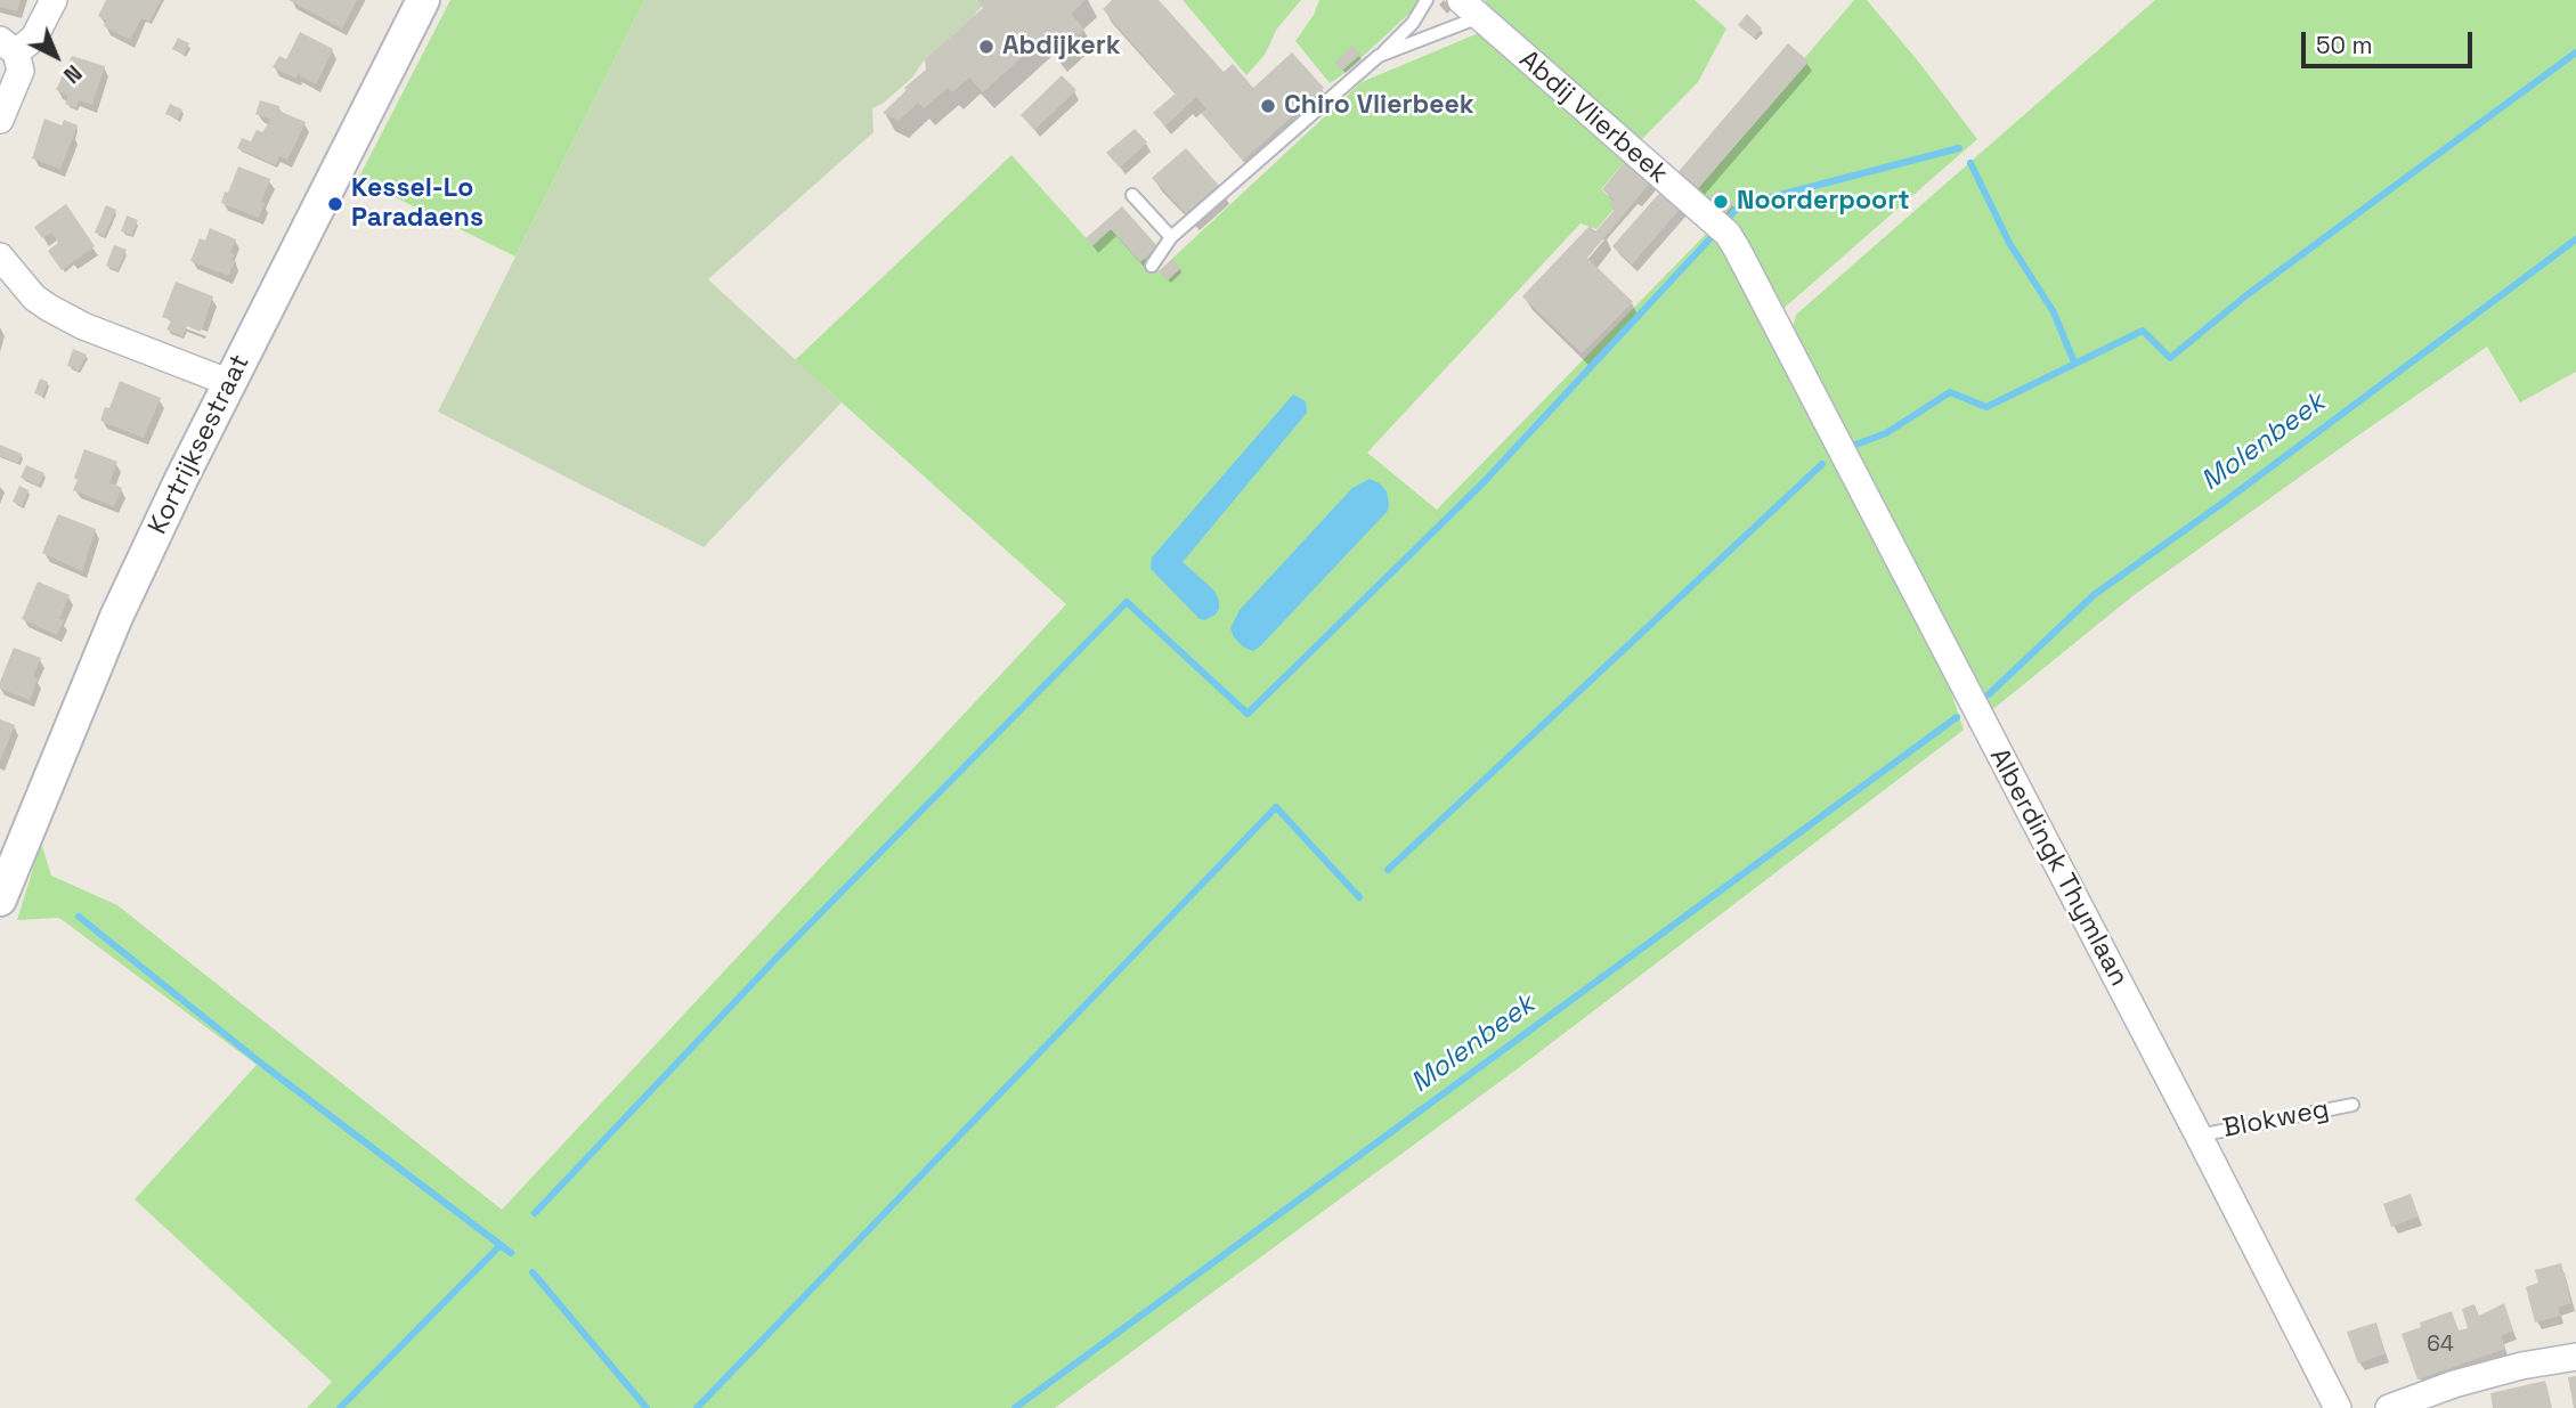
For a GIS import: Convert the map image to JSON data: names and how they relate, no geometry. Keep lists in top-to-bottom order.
{
  "streets": {
    "street": ["Abdij Vlierbeek", "Kortrijksestraat", "Alberdingk Thymlaan"],
    "lane": ["Blokweg"]
  },
  "crossings": [
    ["Abdij Vlierbeek", "Alberdingk Thymlaan"],
    ["Alberdingk Thymlaan", "Blokweg"]
  ],
  "water": ["Molenbeek"],
  "places": [
    "Abdijkerk",
    "Chiro Vlierbeek",
    "Noorderpoort",
    "Kessel-Lo Paradaens"
  ],
  "house_numbers": ["64"],
  "scale_bar": "50 m",
  "north": "bottom right"
}
